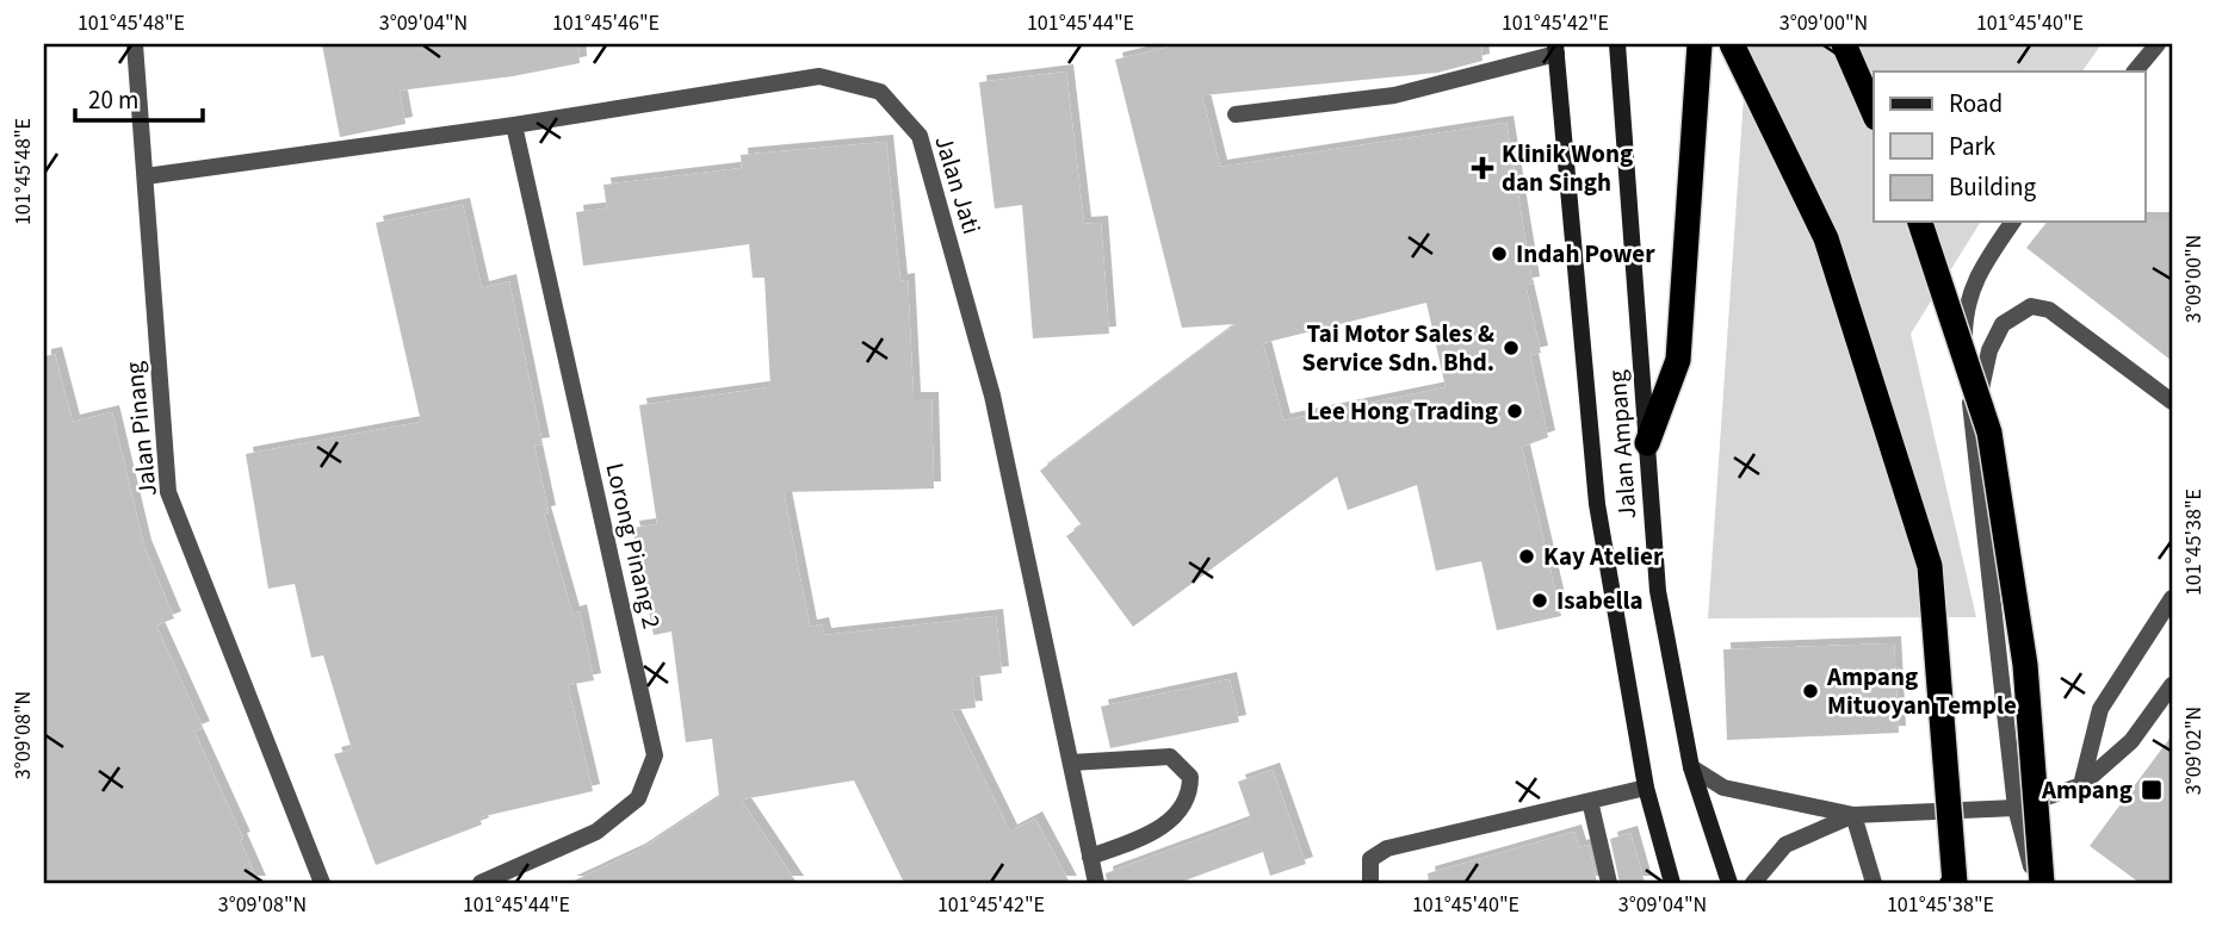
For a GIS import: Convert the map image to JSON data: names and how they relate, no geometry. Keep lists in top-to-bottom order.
{
  "streets": {
    "main road": ["Jalan Ampang"],
    "street": ["Jalan Jati", "Jalan Pinang", "Lorong Pinang 2"]
  },
  "crossings": [
    ["Jalan Jati", "Jalan Pinang"],
    ["Jalan Jati", "Lorong Pinang 2"]
  ],
  "places": {
    "health": ["Klinik Wong dan Singh"],
    "other": [
      "Indah Power",
      "Tai Motor Sales & Service Sdn. Bhd.",
      "Lee Hong Trading",
      "Kay Atelier",
      "Isabella",
      "Ampang Mituoyan Temple"
    ],
    "transit": ["Ampang"]
  },
  "legend": ["Road", "Park", "Building"],
  "scale_bar": "20 m",
  "coordinates": [
    "101°45'48\"E",
    "3°09'04\"N",
    "101°45'46\"E",
    "101°45'44\"E",
    "101°45'42\"E",
    "3°09'00\"N",
    "101°45'40\"E",
    "101°45'38\"E",
    "3°09'08\"N",
    "3°09'02\"N"
  ]
}
